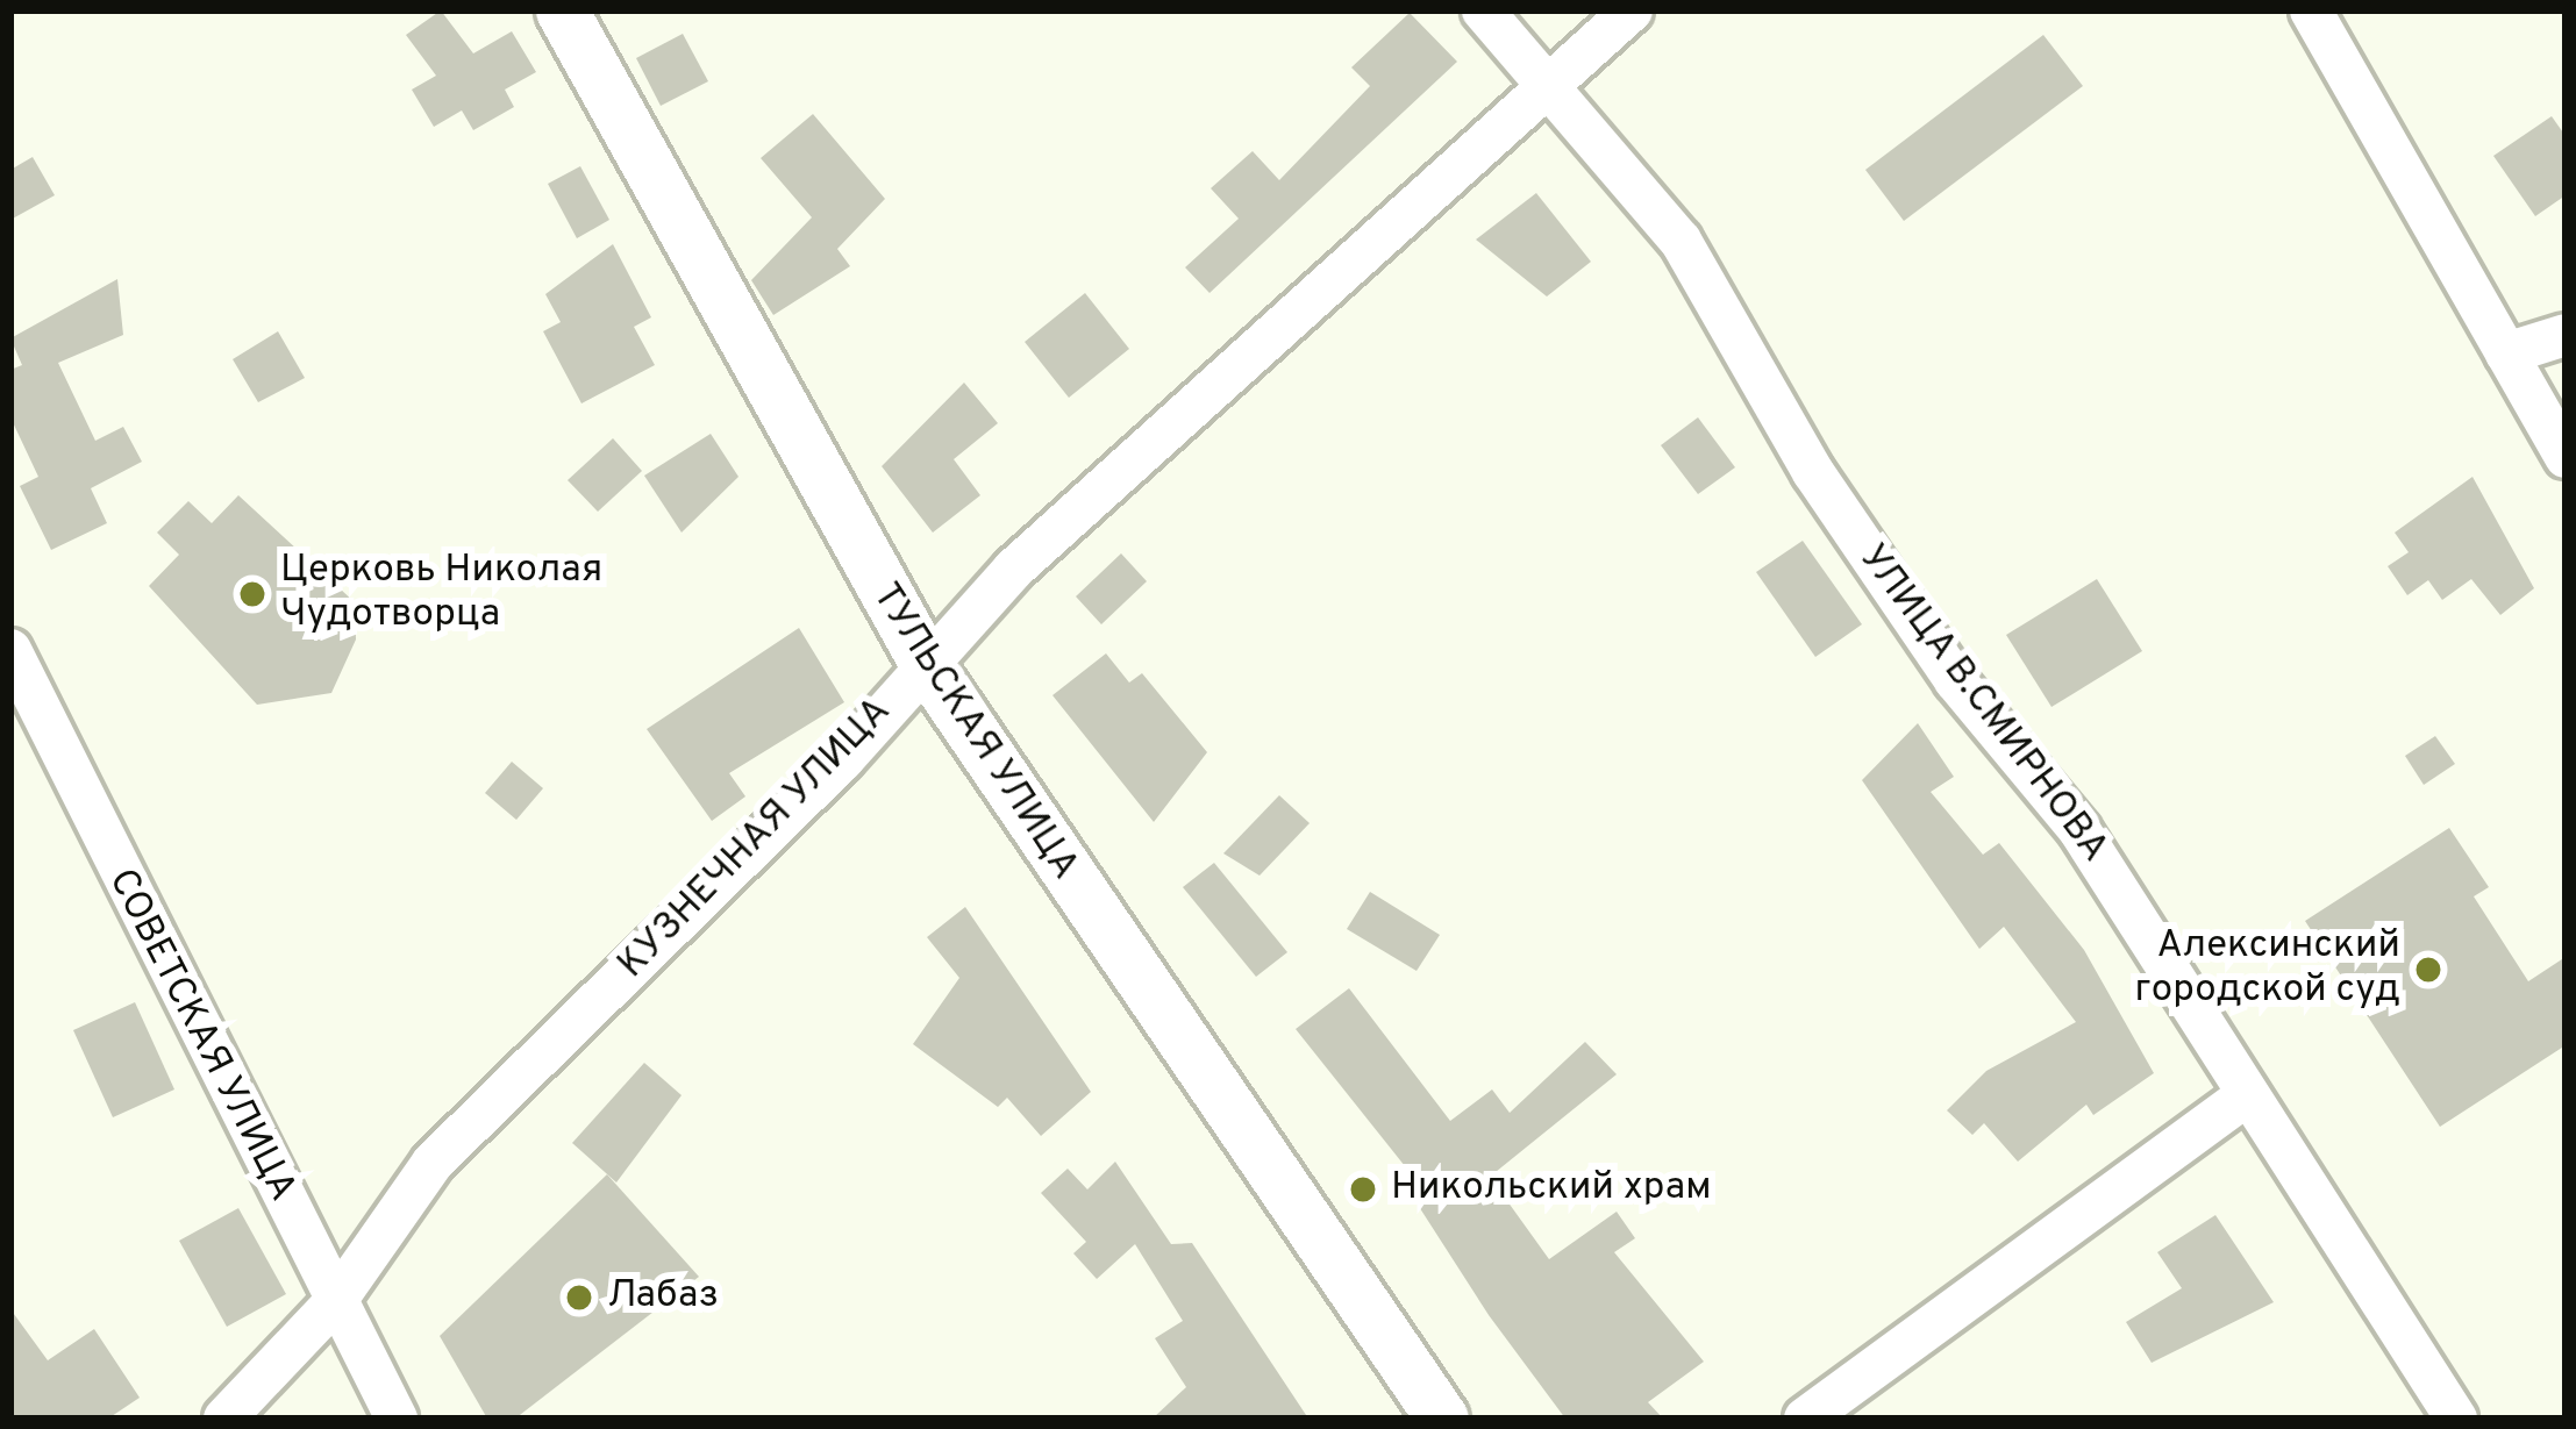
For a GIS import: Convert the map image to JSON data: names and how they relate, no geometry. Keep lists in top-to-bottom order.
{
  "streets": {
    "main road": ["ТУЛЬСКАЯ УЛИЦА"],
    "street": ["УЛИЦА В.СМИРНОВА", "КУЗНЕЧНАЯ УЛИЦА", "СОВЕТСКАЯ УЛИЦА"]
  },
  "crossings": [
    ["УЛИЦА В.СМИРНОВА", "КУЗНЕЧНАЯ УЛИЦА"],
    ["ТУЛЬСКАЯ УЛИЦА", "КУЗНЕЧНАЯ УЛИЦА"],
    ["КУЗНЕЧНАЯ УЛИЦА", "СОВЕТСКАЯ УЛИЦА"]
  ],
  "places": [
    "Церковь Николая Чудотворца",
    "Алексинский городской суд",
    "Никольский храм",
    "Лабаз"
  ]
}
